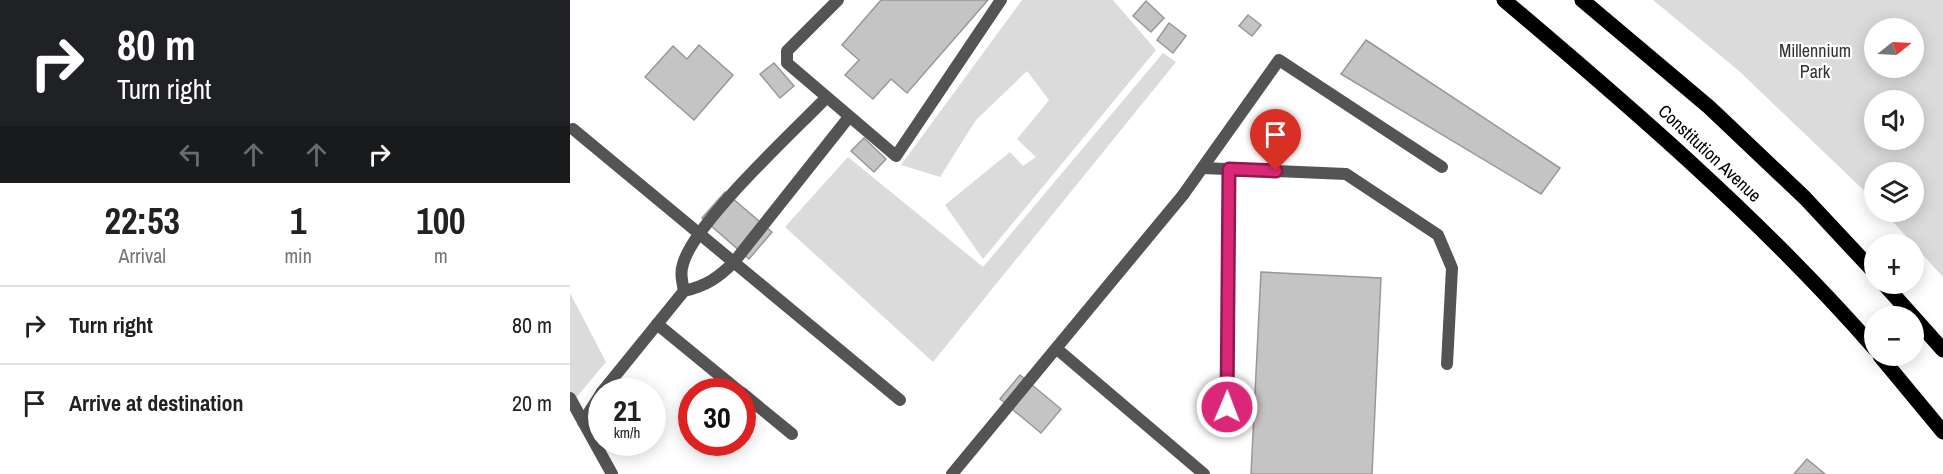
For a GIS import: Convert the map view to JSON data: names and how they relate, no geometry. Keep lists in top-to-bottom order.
{
  "streets": {
    "main road": ["Constitution Avenue"]
  },
  "parks": ["Millennium Park"],
  "north": "right",
  "page": {
    "turn": ["80 m", "Turn right"],
    "map_buttons": ["+", "−"],
    "eta": [
      "22:53",
      "Arrival",
      "1",
      "min",
      "100",
      "m"
    ],
    "list": [
      {
        "name": "Turn right",
        "value": "80 m"
      },
      {
        "name": "Arrive at destination",
        "value": "20 m"
      }
    ],
    "speed": "21 km/h",
    "limit": "30"
  }
}
